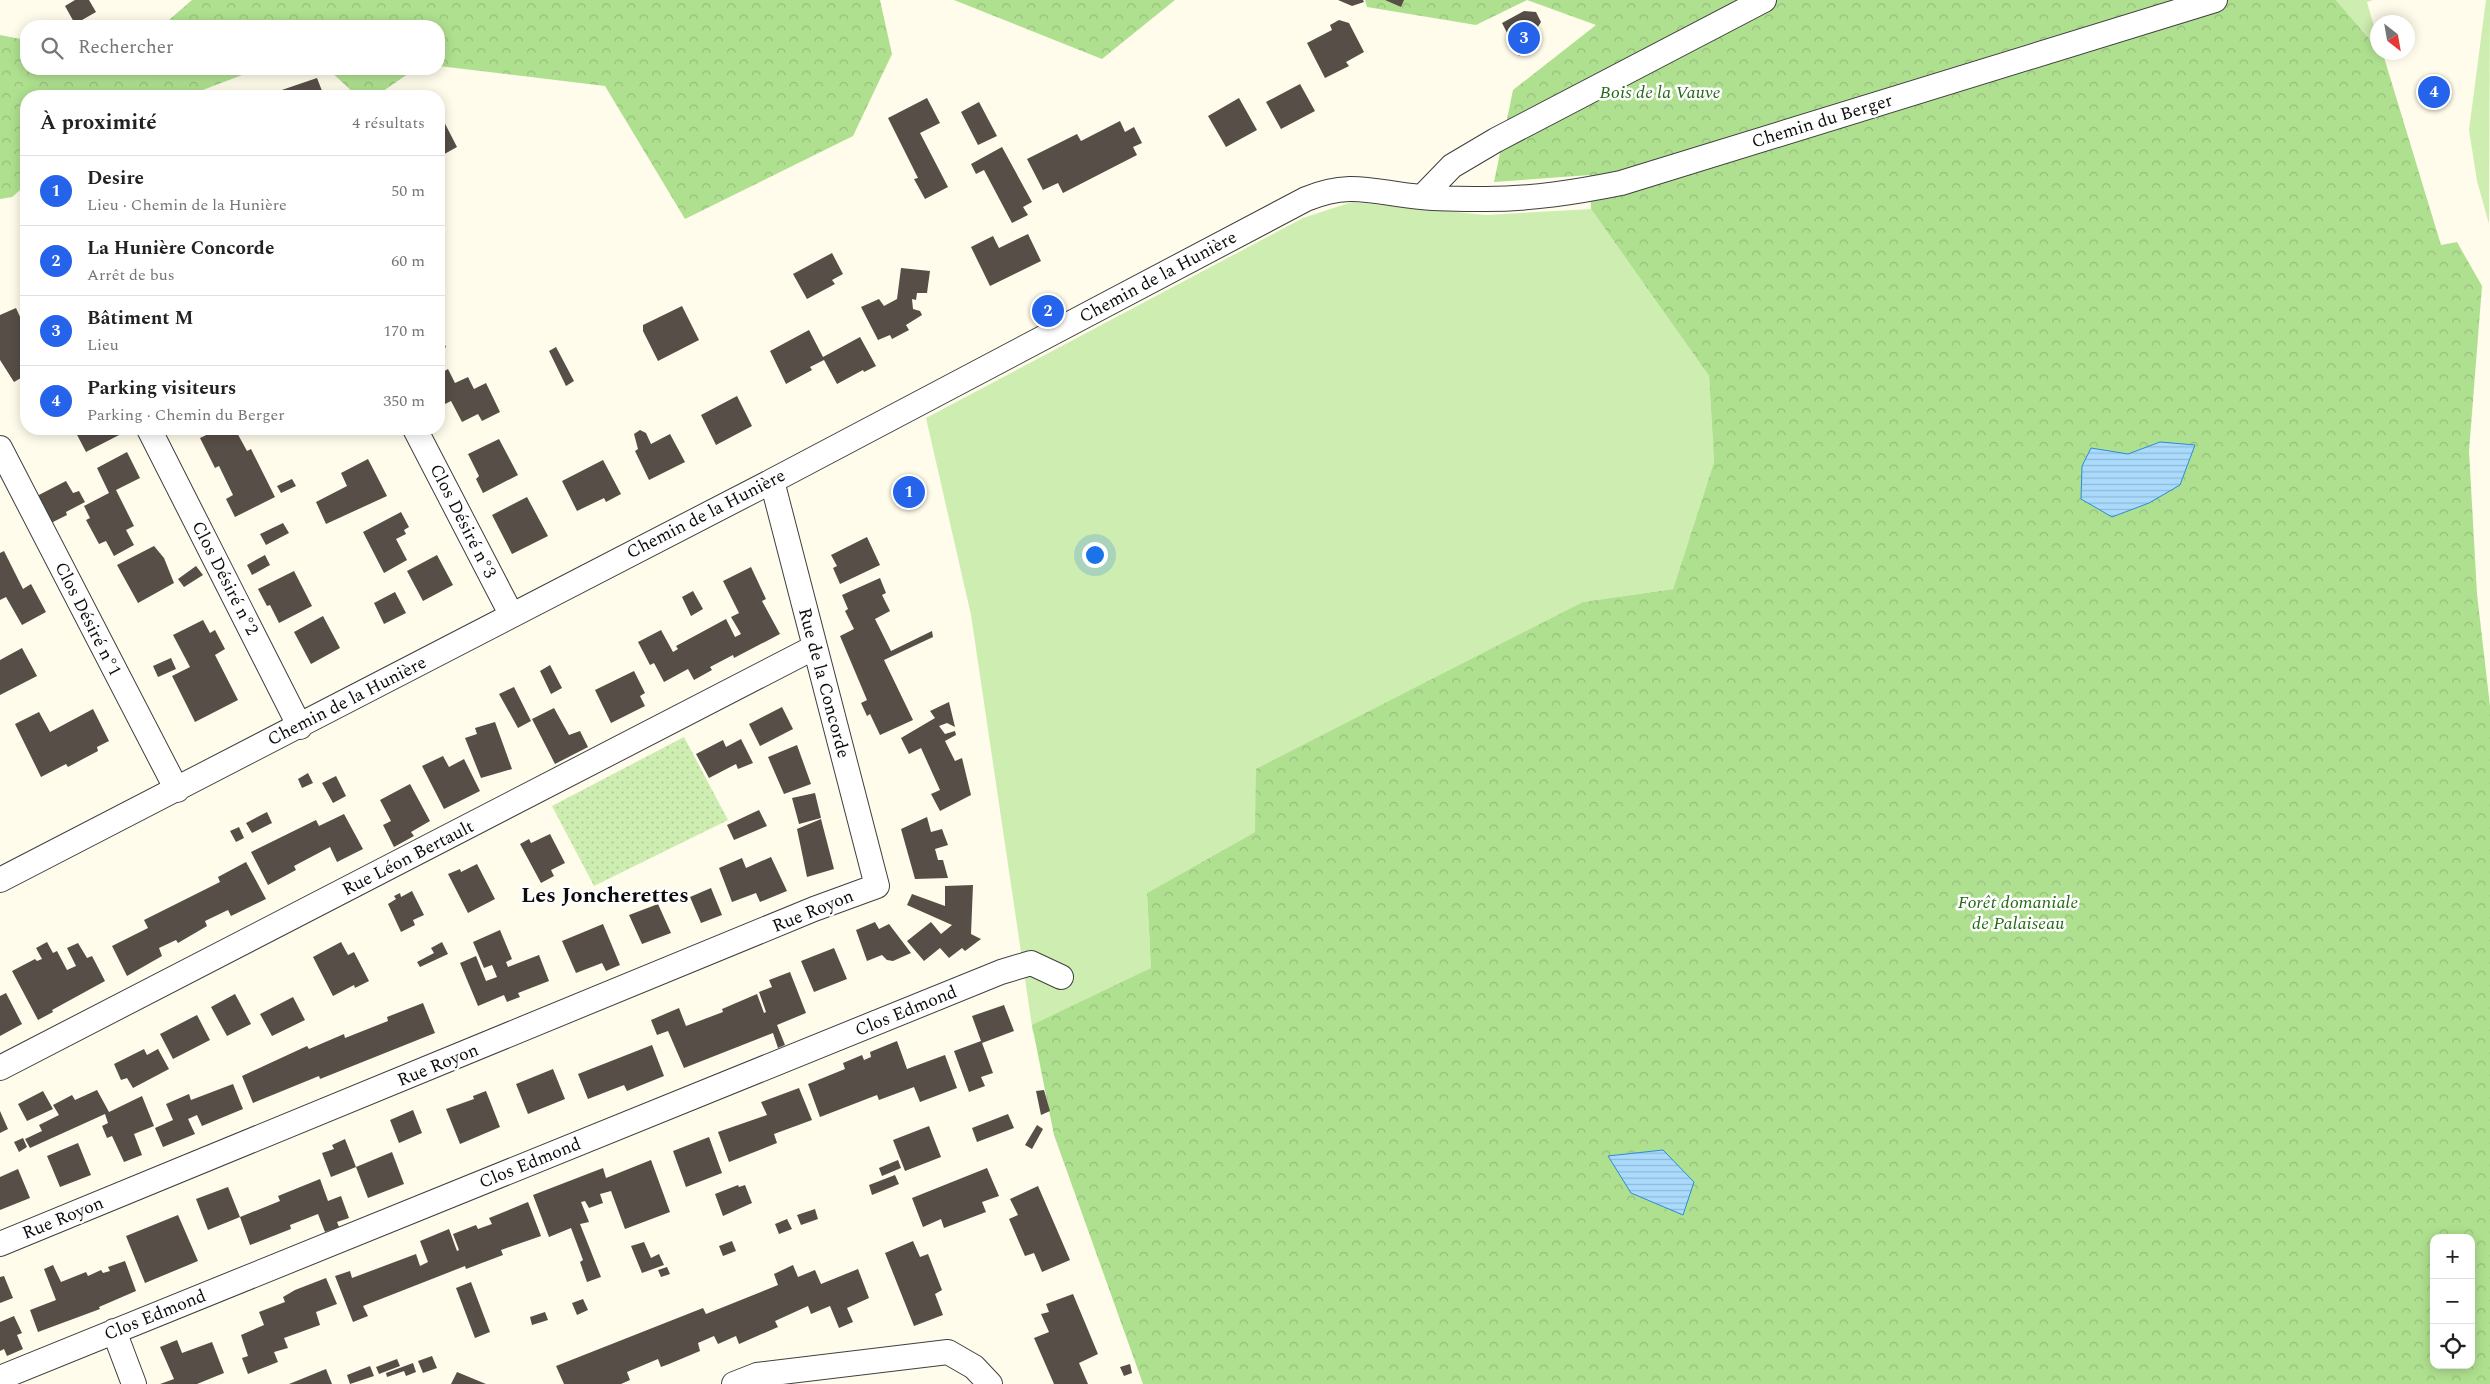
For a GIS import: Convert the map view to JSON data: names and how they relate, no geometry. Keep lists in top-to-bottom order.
{
  "streets": {
    "street": [
      "Chemin du Berger",
      "Chemin de la Hunière",
      "Clos Désiré n°3",
      "Clos Désiré n°2",
      "Clos Désiré n°1",
      "Rue de la Concorde",
      "Rue Léon Bertault",
      "Rue Royon",
      "Clos Edmond"
    ]
  },
  "crossings": [
    ["Chemin du Berger", "Chemin de la Hunière"],
    ["Chemin de la Hunière", "Clos Désiré n°3"],
    ["Chemin de la Hunière", "Clos Désiré n°2"],
    ["Chemin de la Hunière", "Clos Désiré n°1"],
    ["Chemin de la Hunière", "Rue de la Concorde"],
    ["Rue de la Concorde", "Rue Léon Bertault"],
    ["Rue de la Concorde", "Rue Royon"]
  ],
  "districts": ["Les Joncherettes"],
  "parks": ["Bois de la Vauve", "Forêt domaniale de Palaiseau"],
  "north": "bottom right",
  "page": {
    "pins": [
      "3",
      "4",
      "2",
      "1"
    ],
    "search": "Rechercher",
    "heading": ["À proximité", "4 résultats"],
    "list": [
      {
        "mark": "1",
        "name": "Desire",
        "note": "Lieu · Chemin de la Hunière",
        "value": "50 m"
      },
      {
        "mark": "2",
        "name": "La Hunière Concorde",
        "note": "Arrêt de bus",
        "value": "60 m"
      },
      {
        "mark": "3",
        "name": "Bâtiment M",
        "note": "Lieu",
        "value": "170 m"
      },
      {
        "mark": "4",
        "name": "Parking visiteurs",
        "note": "Parking · Chemin du Berger",
        "value": "350 m"
      }
    ],
    "map_buttons": ["+", "−"]
  }
}
